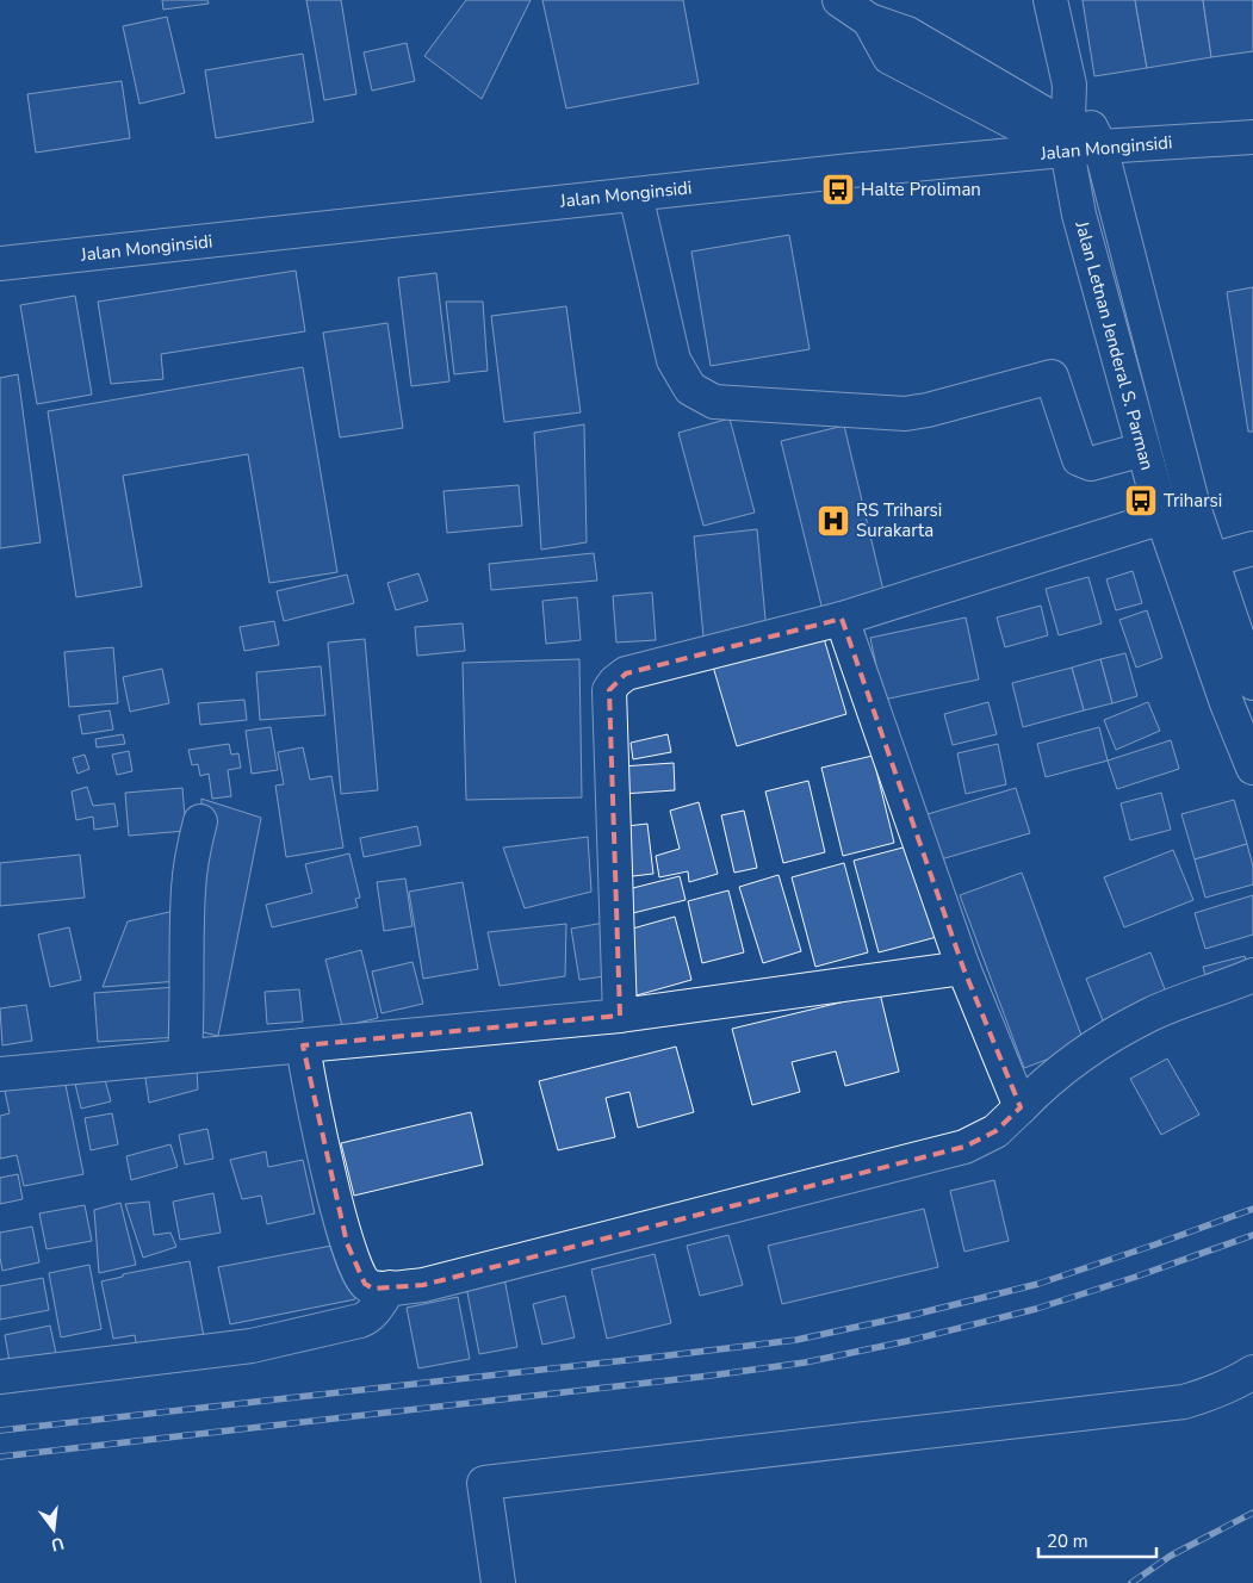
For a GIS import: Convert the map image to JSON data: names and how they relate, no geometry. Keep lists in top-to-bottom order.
{
  "streets": {
    "street": ["Jalan Monginsidi", "Jalan Letnan Jenderal S. Parman"]
  },
  "crossings": [
    ["Jalan Monginsidi", "Jalan Letnan Jenderal S. Parman"]
  ],
  "places": {
    "bus stop": ["Halte Proliman", "Triharsi"],
    "hospital": ["RS Triharsi Surakarta"]
  },
  "scale_bar": "20 m",
  "north": "bottom"
}
